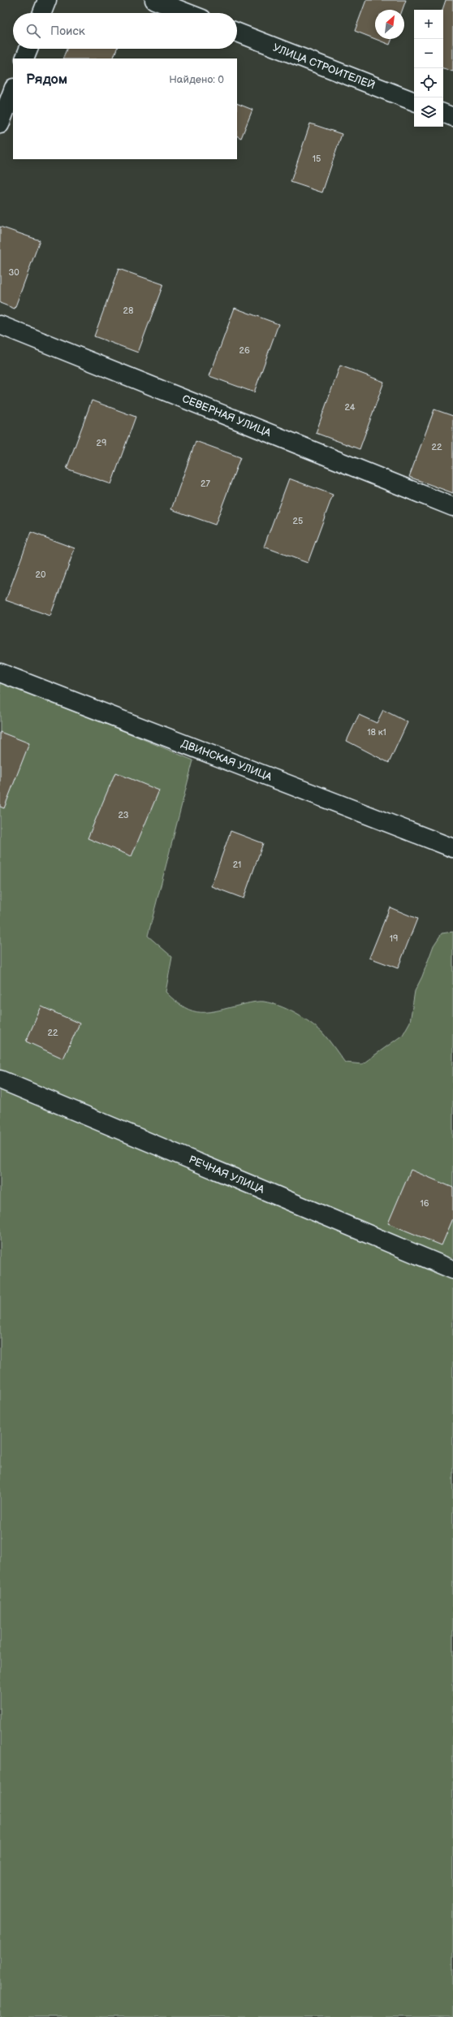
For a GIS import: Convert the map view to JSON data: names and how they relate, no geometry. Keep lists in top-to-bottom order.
{
  "streets": {
    "street": [
      "УЛИЦА СТРОИТЕЛЕЙ",
      "СЕВЕРНАЯ УЛИЦА",
      "ДВИНСКАЯ УЛИЦА",
      "РЕЧНАЯ УЛИЦА"
    ]
  },
  "house_numbers": [
    "15",
    "30",
    "28",
    "26",
    "24",
    "29",
    "22",
    "27",
    "25",
    "20",
    "18 к1",
    "23",
    "21",
    "19",
    "22",
    "16"
  ],
  "north": "top right",
  "page": {
    "map_buttons": ["+", "−"],
    "search": "Поиск",
    "heading": ["Рядом", "Найдено: 0"]
  }
}
